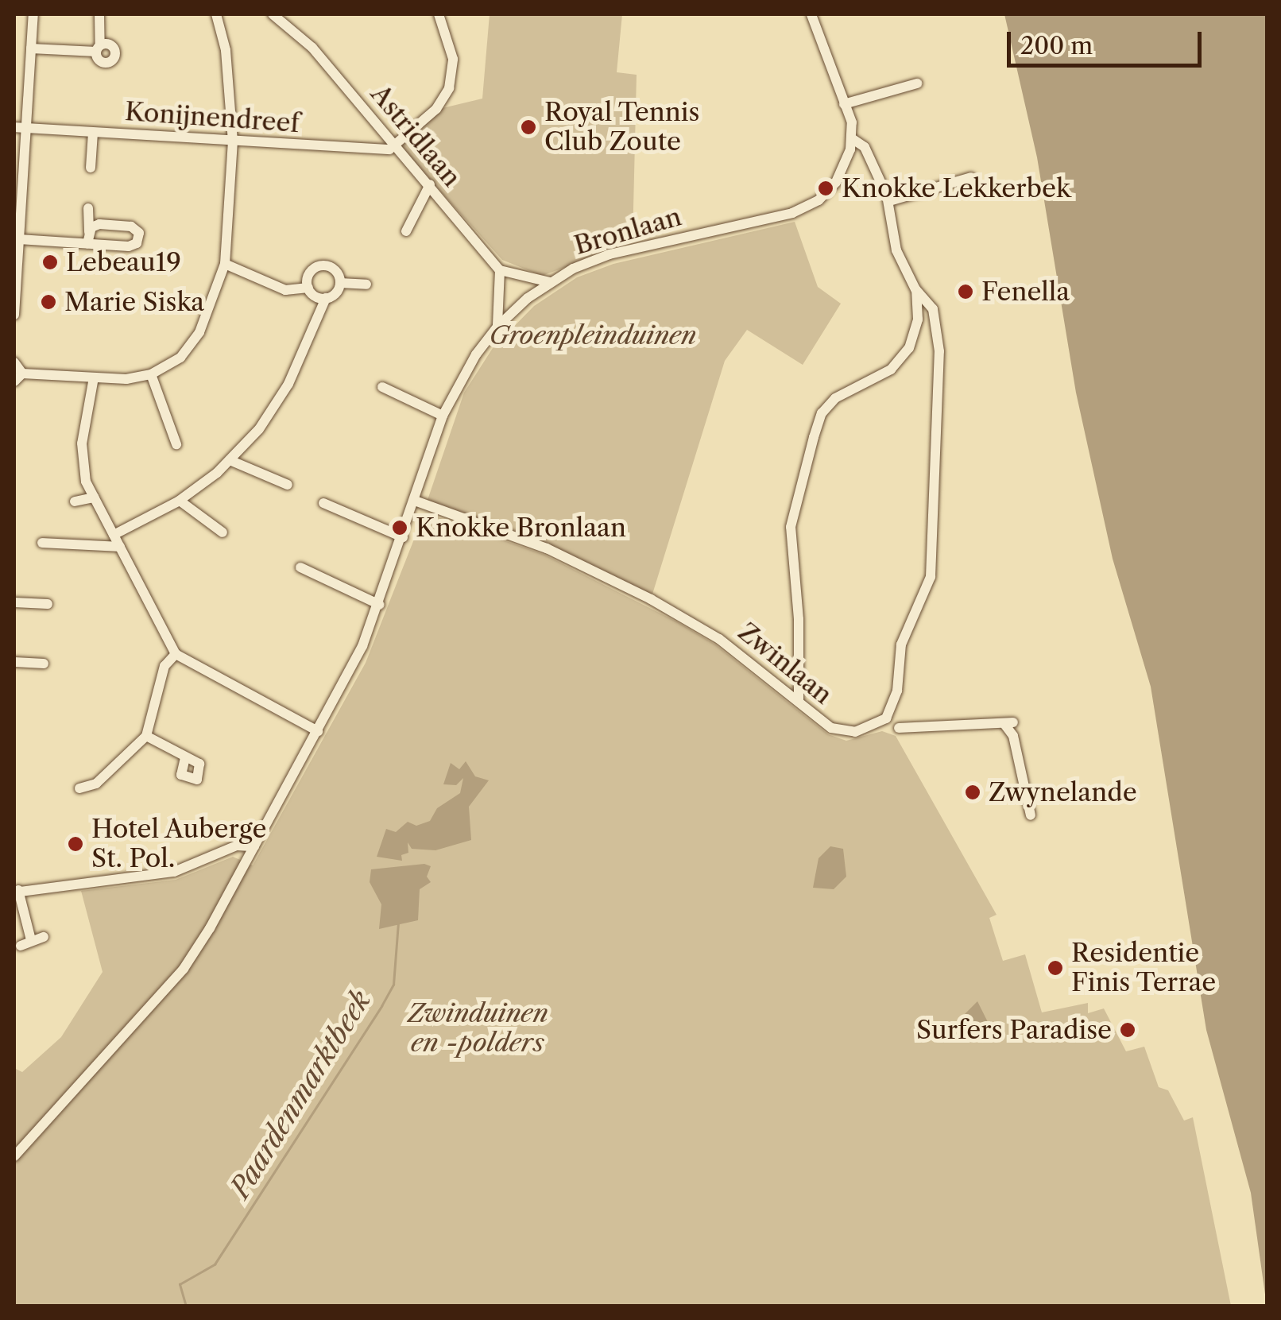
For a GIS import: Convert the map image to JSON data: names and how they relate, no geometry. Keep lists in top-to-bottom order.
{
  "streets": {
    "street": [
      "Konijnendreef",
      "Astridlaan",
      "Bronlaan",
      "Zwinlaan"
    ]
  },
  "crossings": [
    ["Konijnendreef", "Astridlaan"],
    ["Bronlaan", "Zwinlaan"]
  ],
  "water": ["Paardenmarktbeek"],
  "parks": ["Groenpleinduinen", "Zwinduinen en -polders"],
  "places": [
    "Royal Tennis Club Zoute",
    "Knokke Lekkerbek",
    "Lebeau19",
    "Fenella",
    "Marie Siska",
    "Knokke Bronlaan",
    "Zwynelande",
    "Hotel Auberge St. Pol.",
    "Residentie Finis Terrae",
    "Surfers Paradise"
  ],
  "scale_bar": "200 m"
}
